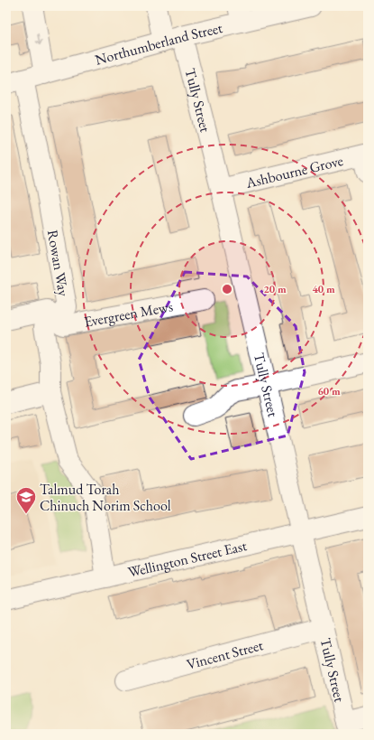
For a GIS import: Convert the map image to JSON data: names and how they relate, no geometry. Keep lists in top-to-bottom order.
{
  "streets": {
    "street": [
      "Northumberland Street",
      "Tully Street",
      "Ashbourne Grove",
      "Rowan Way",
      "Evergreen Mews",
      "Wellington Street East",
      "Vincent Street"
    ]
  },
  "crossings": [
    ["Northumberland Street", "Tully Street"],
    ["Northumberland Street", "Rowan Way"],
    ["Tully Street", "Ashbourne Grove"],
    ["Tully Street", "Wellington Street East"],
    ["Tully Street", "Vincent Street"],
    ["Rowan Way", "Evergreen Mews"]
  ],
  "places": {
    "school or university": ["Talmud Torah Chinuch Norim School"]
  },
  "rings": ["20 m", "40 m", "60 m"]
}
